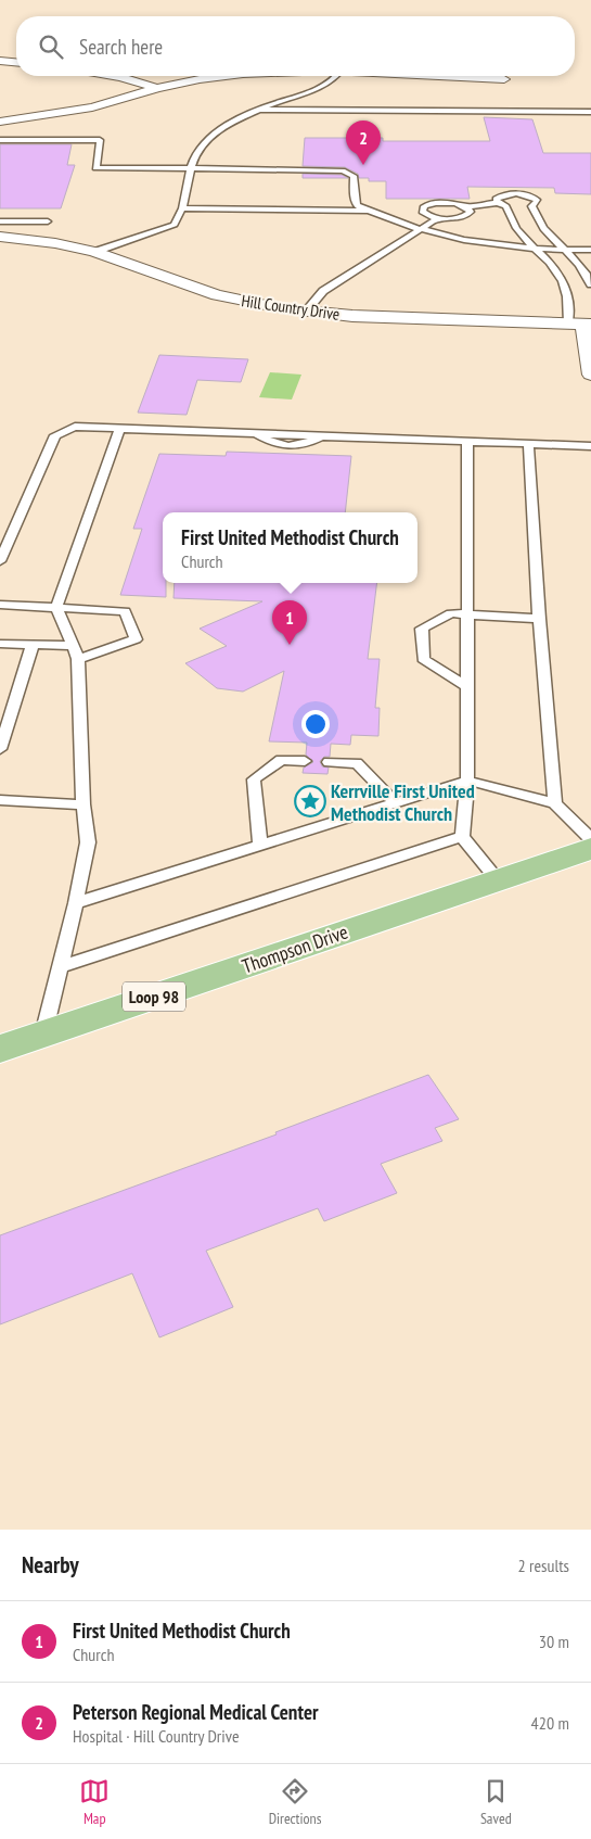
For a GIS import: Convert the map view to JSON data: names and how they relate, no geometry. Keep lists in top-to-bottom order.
{
  "streets": {
    "main road": ["Thompson Drive", "Loop 98"],
    "street": ["Hill Country Drive"]
  },
  "places": {
    "place": ["Kerrville First United Methodist Church"]
  },
  "page": {
    "search": "Search here",
    "pins": ["2", "1"],
    "popup": ["First United Methodist Church", "Church"],
    "heading": ["Nearby", "2 results"],
    "list": [
      {
        "mark": "1",
        "name": "First United Methodist Church",
        "note": "Church",
        "value": "30 m"
      },
      {
        "mark": "2",
        "name": "Peterson Regional Medical Center",
        "note": "Hospital · Hill Country Drive",
        "value": "420 m"
      }
    ],
    "nav": ["Map", "Directions", "Saved"]
  }
}
